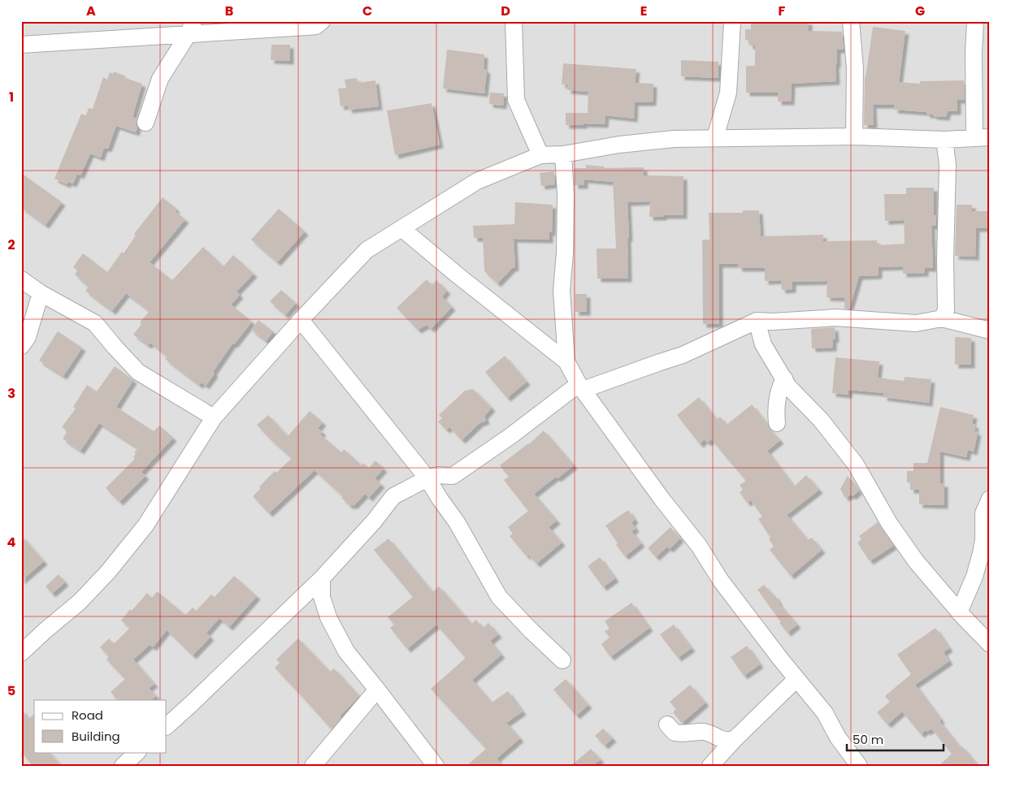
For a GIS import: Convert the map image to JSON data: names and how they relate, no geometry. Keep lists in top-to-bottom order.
{
  "legend": ["Road", "Building"],
  "scale_bar": "50 m",
  "grid": {
    "columns": [
      "A",
      "B",
      "C",
      "D",
      "E",
      "F",
      "G"
    ],
    "rows": [
      "1",
      "2",
      "3",
      "4",
      "5"
    ]
  }
}
